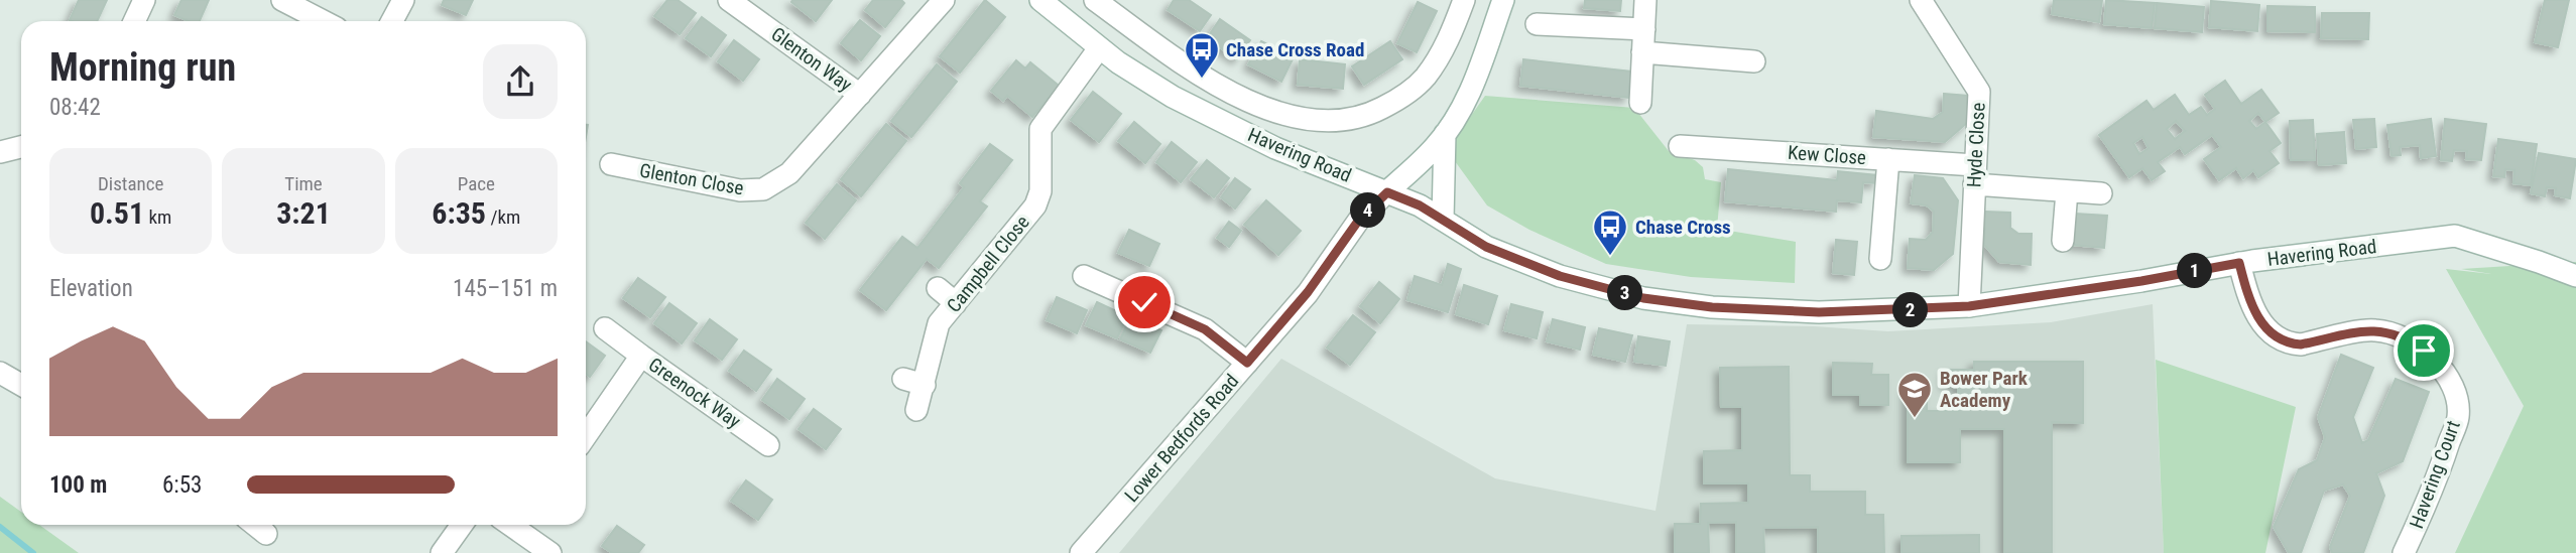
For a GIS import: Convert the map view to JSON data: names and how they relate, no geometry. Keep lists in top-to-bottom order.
{
  "streets": {
    "street": [
      "Glenton Way",
      "Hyde Close",
      "Havering Road",
      "Kew Close",
      "Glenton Close",
      "Campbell Close",
      "Greenock Way",
      "Lower Bedfords Road",
      "Havering Court"
    ]
  },
  "crossings": [
    ["Glenton Way", "Glenton Close"],
    ["Hyde Close", "Havering Road"],
    ["Hyde Close", "Kew Close"],
    ["Havering Road", "Campbell Close"],
    ["Havering Road", "Lower Bedfords Road"],
    ["Havering Road", "Havering Court"]
  ],
  "places": {
    "bus stop": ["Chase Cross Road", "Chase Cross"],
    "school or university": ["Bower Park Academy"]
  },
  "page": {
    "heading": ["Morning run", "08:42"],
    "stats": [
      ["Distance", "0.51 km"],
      ["Time", "3:21"],
      ["Pace", "6:35 /km"]
    ],
    "pins": [
      "4",
      "1",
      "3",
      "2"
    ],
    "chart": ["Elevation", "145–151 m"],
    "list": [
      {
        "name": "100 m",
        "note": "6:53"
      }
    ]
  }
}
